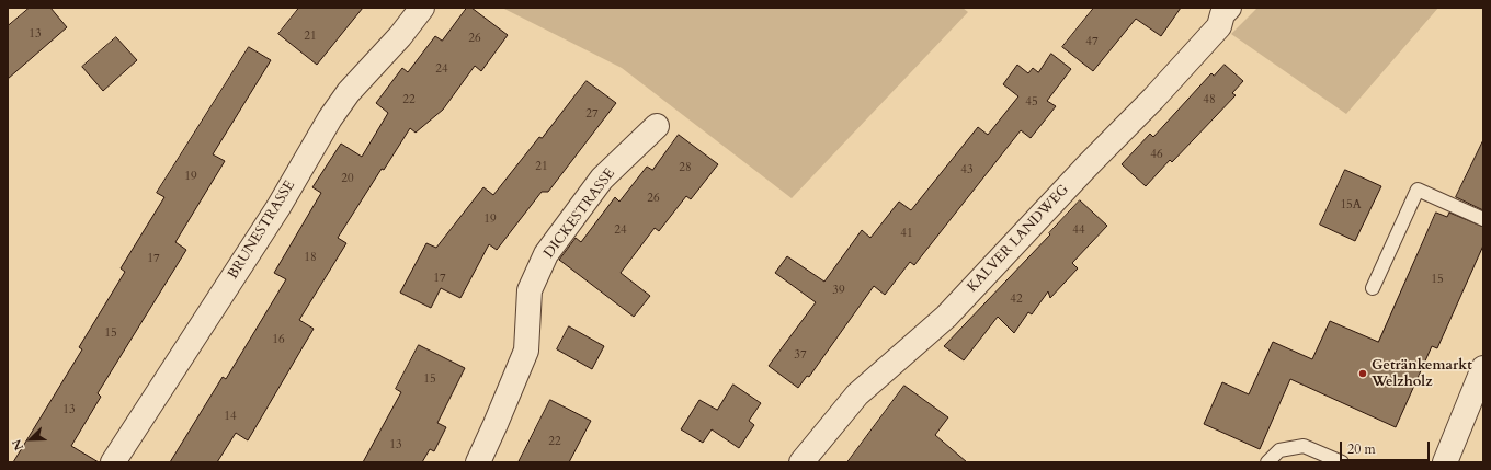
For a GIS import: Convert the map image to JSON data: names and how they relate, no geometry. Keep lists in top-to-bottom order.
{
  "streets": {
    "street": ["DICKESTRASSE", "BRUNESTRASSE", "KALVER LANDWEG"]
  },
  "places": ["Getränkemarkt Welzholz"],
  "house_numbers": [
    "13",
    "21",
    "26",
    "47",
    "24",
    "22",
    "48",
    "45",
    "27",
    "46",
    "21",
    "28",
    "43",
    "19",
    "20",
    "26",
    "15A",
    "19",
    "24",
    "44",
    "41",
    "18",
    "17",
    "17",
    "15",
    "39",
    "42",
    "15",
    "16",
    "37",
    "15",
    "13",
    "14",
    "22",
    "13"
  ],
  "scale_bar": "20 m",
  "north": "bottom left"
}
